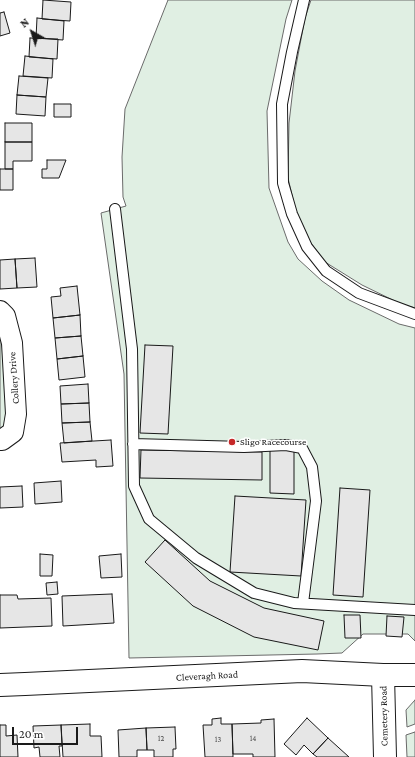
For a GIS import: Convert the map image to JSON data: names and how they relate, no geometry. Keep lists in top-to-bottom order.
{
  "streets": {
    "street": ["Collery Drive", "Cleveragh Road", "Cemetery Road"]
  },
  "crossings": [
    ["Cleveragh Road", "Cemetery Road"]
  ],
  "places": ["Sligo Racecourse"],
  "house_numbers": ["12", "14", "13"],
  "scale_bar": "20 m",
  "north": "top left"
}
